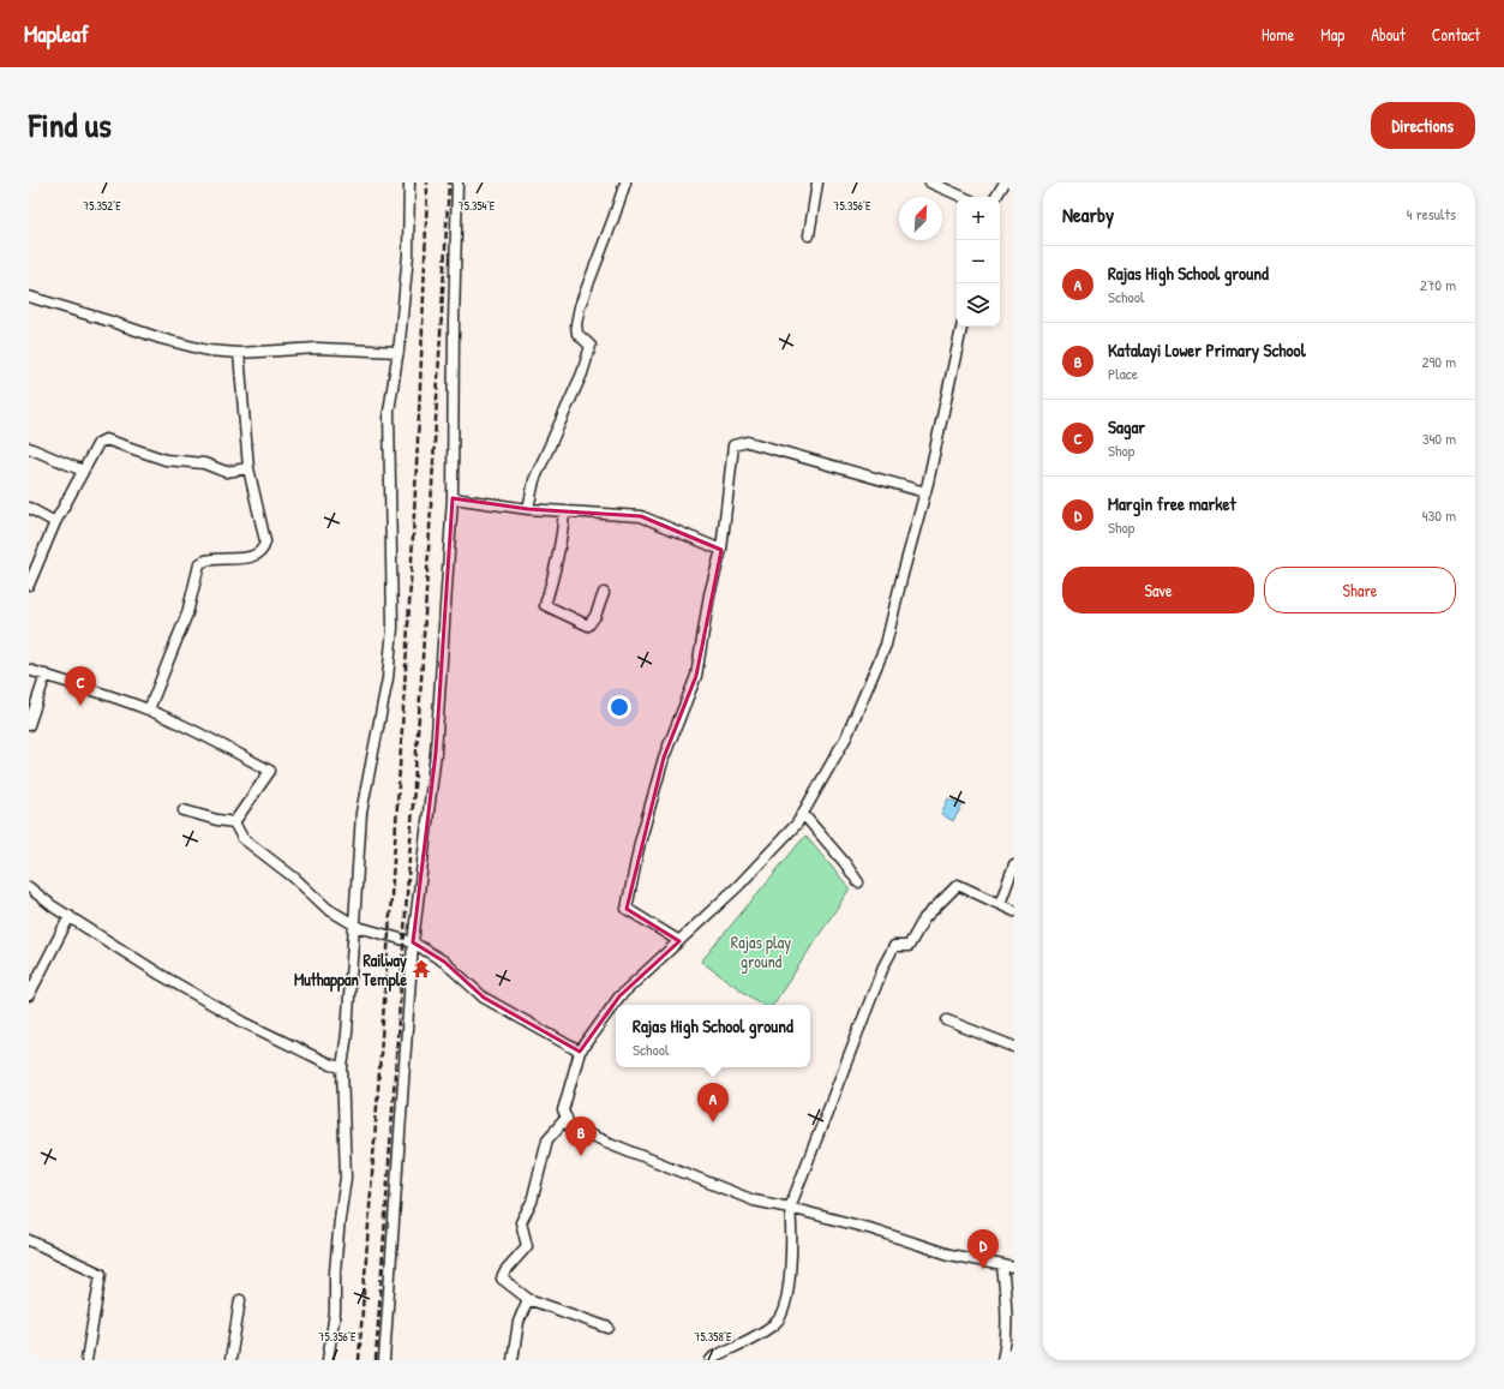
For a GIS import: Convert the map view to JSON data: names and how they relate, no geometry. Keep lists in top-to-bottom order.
{
  "parks": ["Rajas play ground"],
  "places": {
    "temple": ["Railway Muthappan Temple"]
  },
  "north": "top right",
  "page": {
    "header": "Mapleaf",
    "nav": [
      "Home",
      "Map",
      "About",
      "Contact"
    ],
    "title": "Find us",
    "buttons": [
      "Directions",
      ["Save", "Share"]
    ],
    "heading": ["Nearby", "4 results"],
    "map_buttons": ["+", "−"],
    "list": [
      {
        "mark": "A",
        "name": "Rajas High School ground",
        "note": "School",
        "value": "270 m"
      },
      {
        "mark": "B",
        "name": "Katalayi Lower Primary School",
        "note": "Place",
        "value": "290 m"
      },
      {
        "mark": "C",
        "name": "Sagar",
        "note": "Shop",
        "value": "340 m"
      },
      {
        "mark": "D",
        "name": "Margin free market",
        "note": "Shop",
        "value": "430 m"
      }
    ],
    "pins": [
      "C",
      "A",
      "B",
      "D"
    ],
    "popup": ["Rajas High School ground", "School"]
  },
  "coordinates": [
    "75.352°E",
    "75.354°E",
    "75.356°E",
    "75.358°E"
  ]
}
